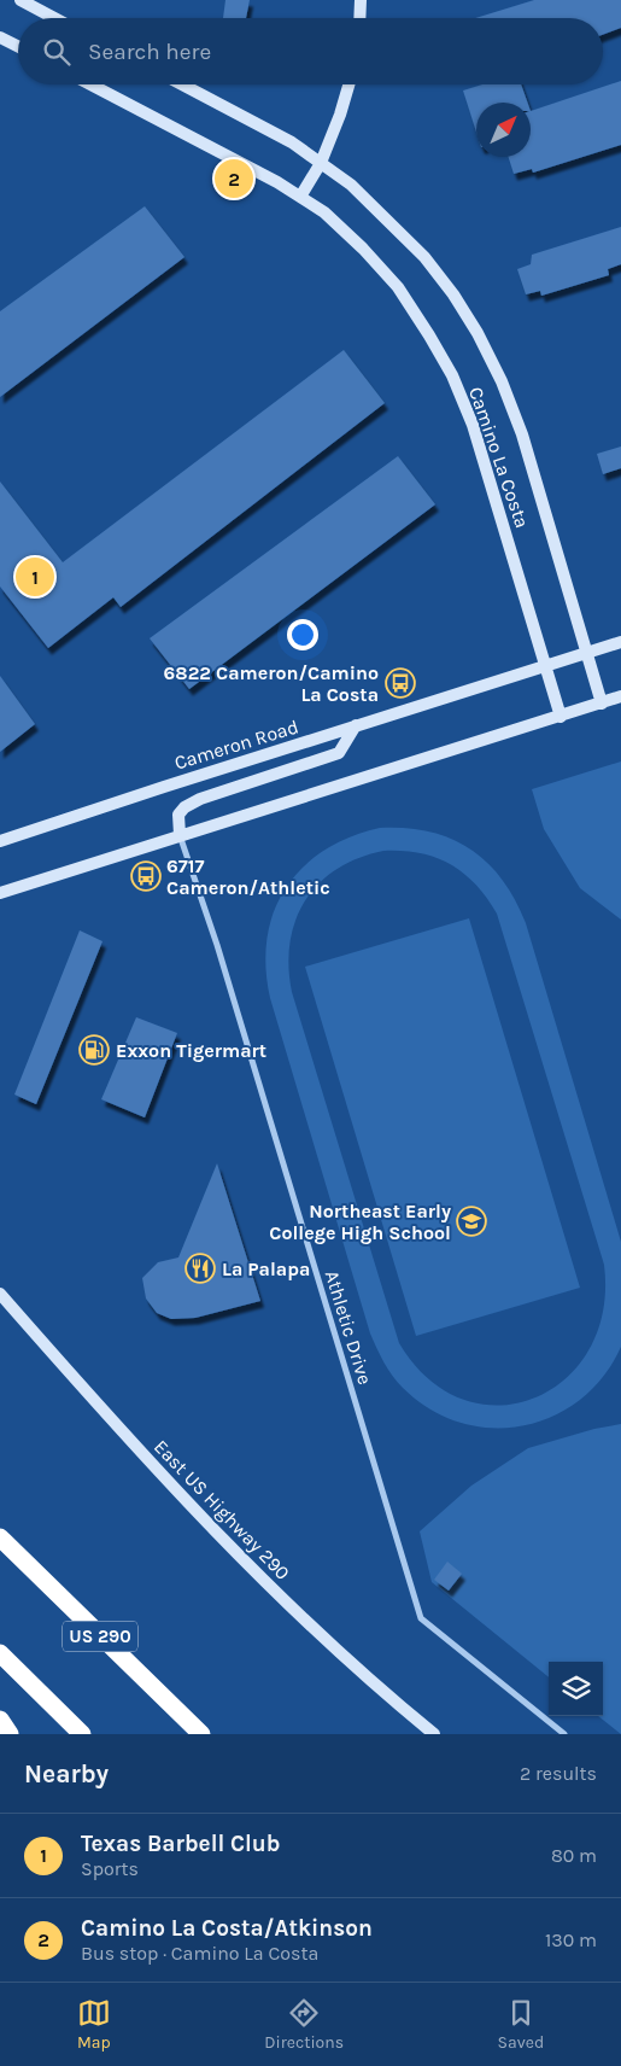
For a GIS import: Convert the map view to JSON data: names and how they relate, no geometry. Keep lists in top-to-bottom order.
{
  "streets": {
    "highway": ["US 290"],
    "main road": ["Camino La Costa", "Cameron Road", "East US Highway 290"],
    "street": ["Athletic Drive"]
  },
  "crossings": [
    ["Camino La Costa", "Cameron Road"]
  ],
  "places": {
    "bus stop": ["6822 Cameron/Camino La Costa", "6717 Cameron/Athletic"],
    "fuel station": ["Exxon Tigermart"],
    "school or university": ["Northeast Early College High School"],
    "restaurant": ["La Palapa"]
  },
  "north": "top right",
  "page": {
    "search": "Search here",
    "pins": ["2", "1"],
    "heading": ["Nearby", "2 results"],
    "list": [
      {
        "mark": "1",
        "name": "Texas Barbell Club",
        "note": "Sports",
        "value": "80 m"
      },
      {
        "mark": "2",
        "name": "Camino La Costa/Atkinson",
        "note": "Bus stop · Camino La Costa",
        "value": "130 m"
      }
    ],
    "nav": ["Map", "Directions", "Saved"]
  }
}
